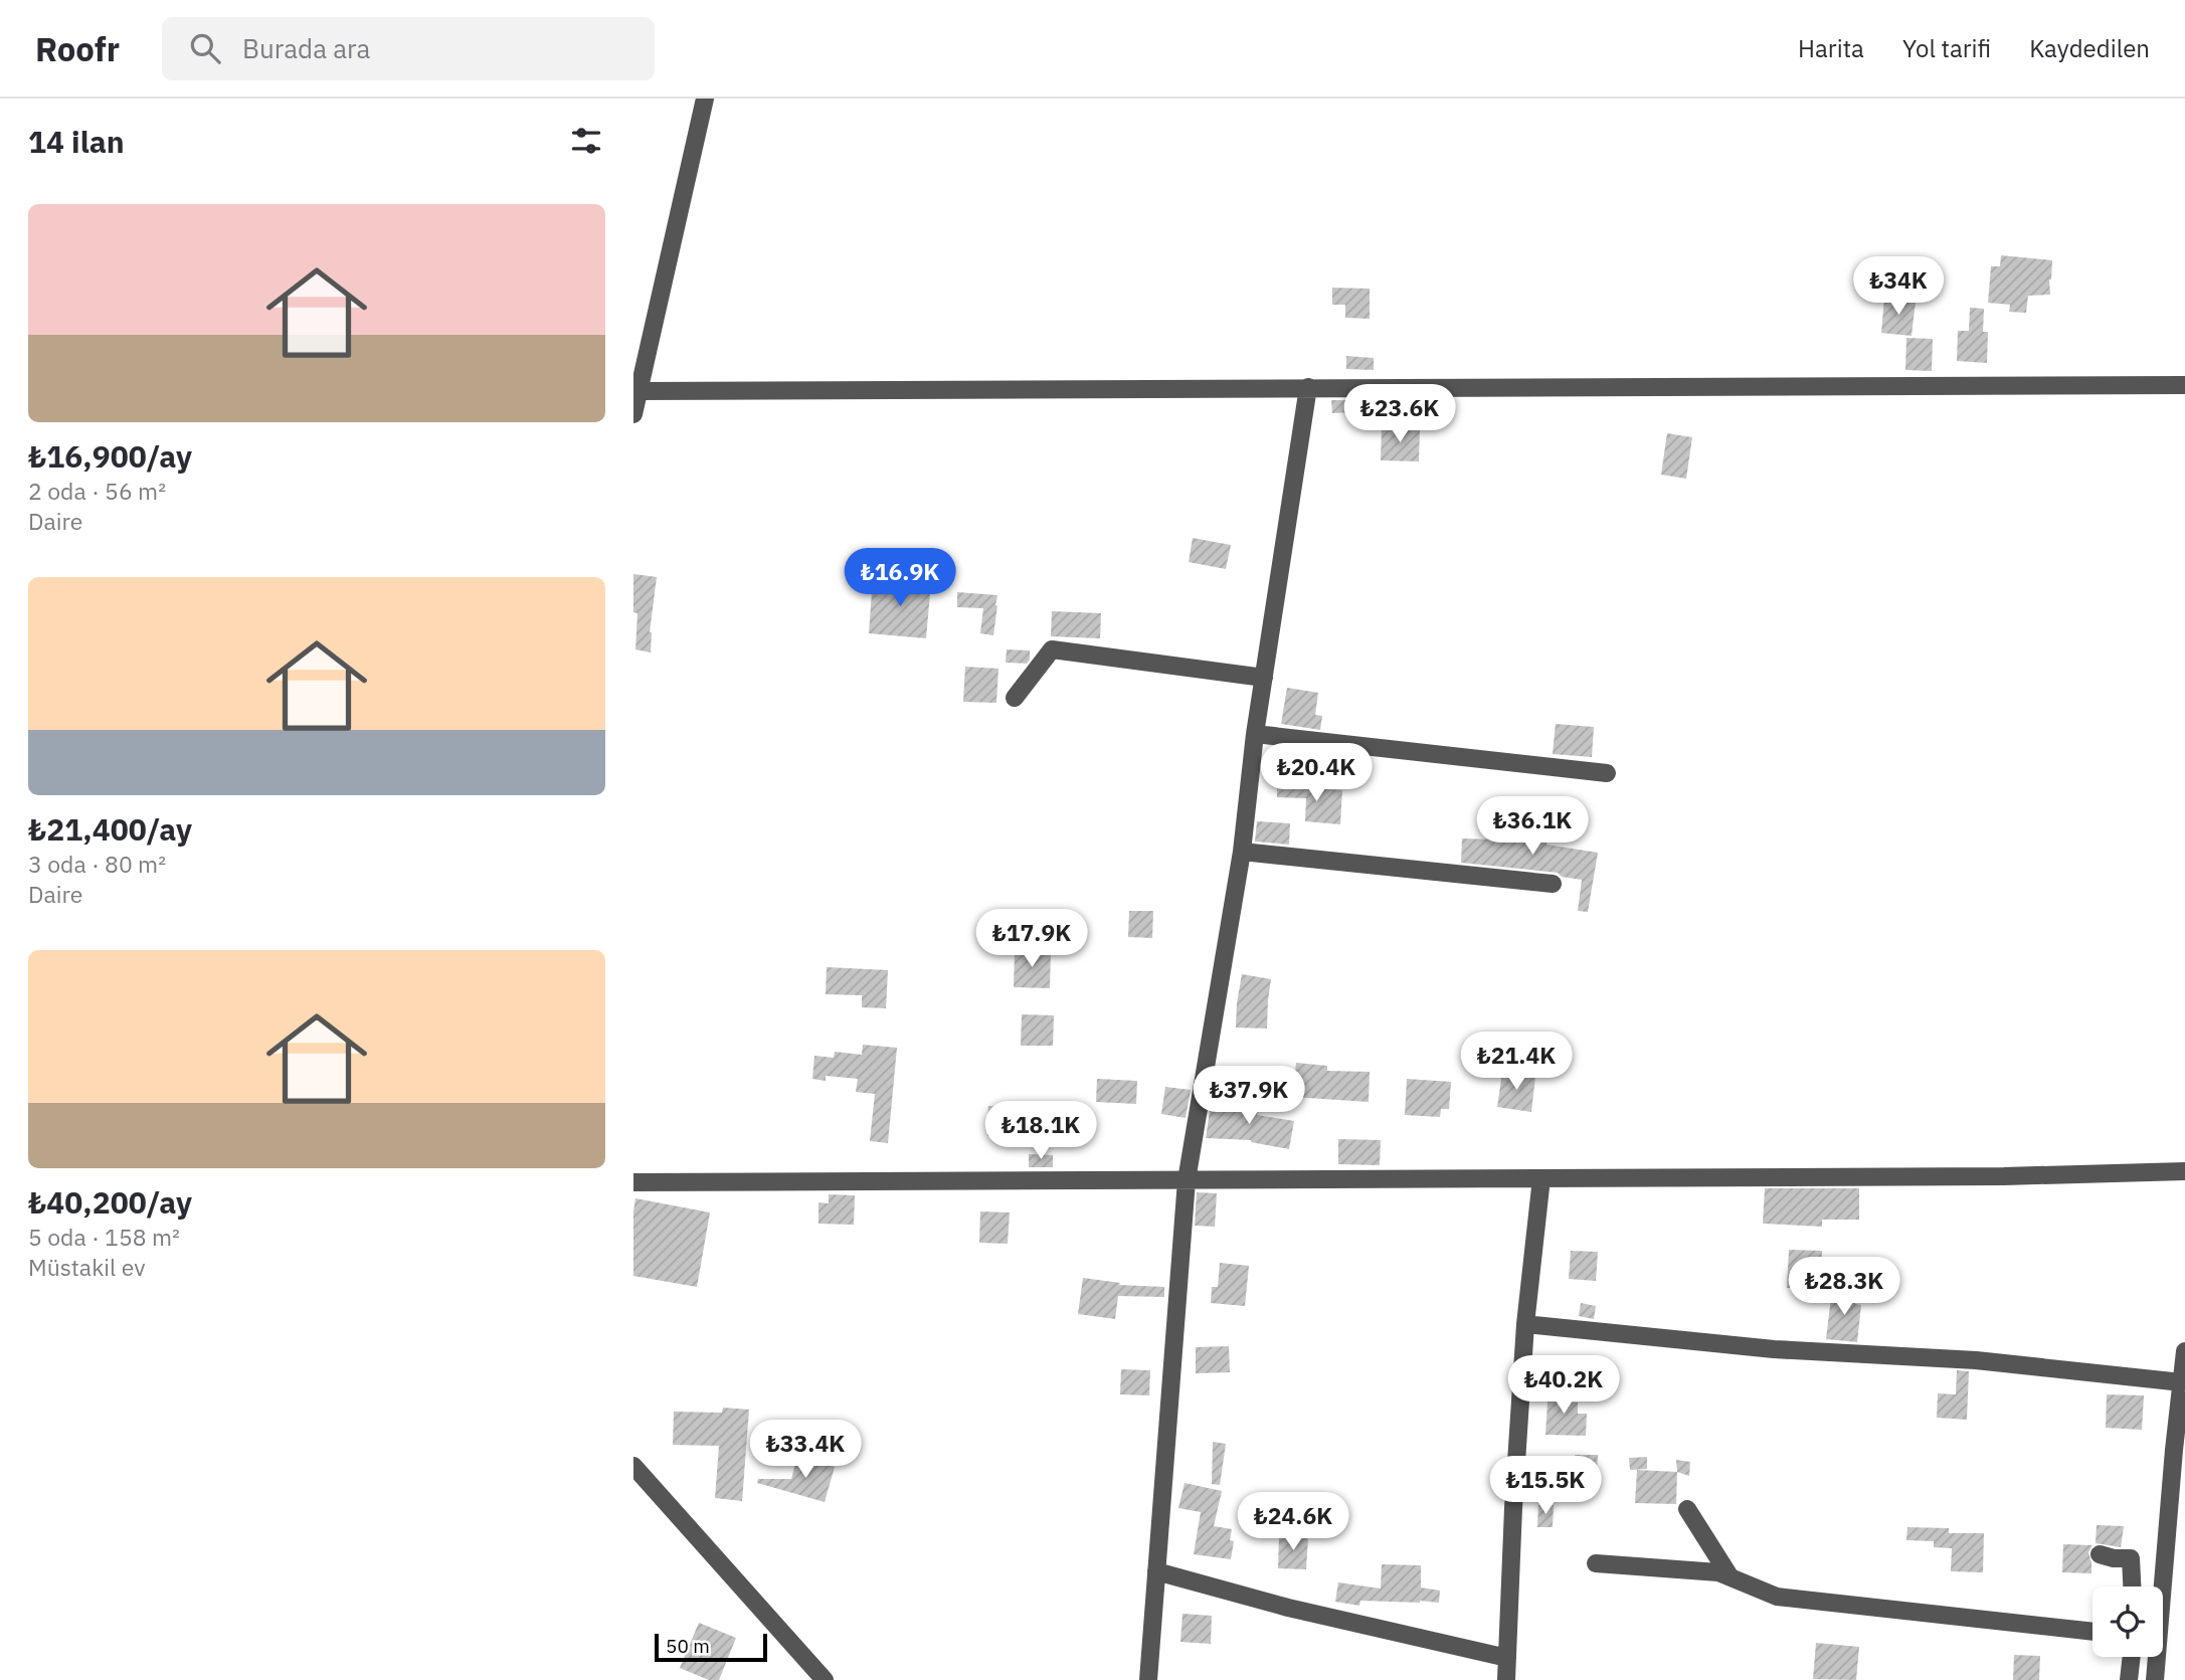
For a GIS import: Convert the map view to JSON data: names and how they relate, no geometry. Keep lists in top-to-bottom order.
{
  "scale_bar": "50 m",
  "page": {
    "header": "Roofr",
    "search": "Burada ara",
    "nav": ["Harita", "Yol tarifi", "Kaydedilen"],
    "heading": "14 ilan",
    "list": [
      {
        "name": "₺16,900/ay",
        "note": "2 oda · 56 m² · Daire"
      },
      {
        "name": "₺21,400/ay",
        "note": "3 oda · 80 m² · Daire"
      },
      {
        "name": "₺40,200/ay",
        "note": "5 oda · 158 m² · Müstakil ev"
      }
    ],
    "price": [
      "₺34K",
      "₺23.6K",
      "₺16.9K",
      "₺20.4K",
      "₺36.1K",
      "₺17.9K",
      "₺21.4K",
      "₺37.9K",
      "₺18.1K",
      "₺28.3K",
      "₺40.2K",
      "₺33.4K",
      "₺15.5K",
      "₺24.6K"
    ],
    "scale": "50 m"
  }
}
